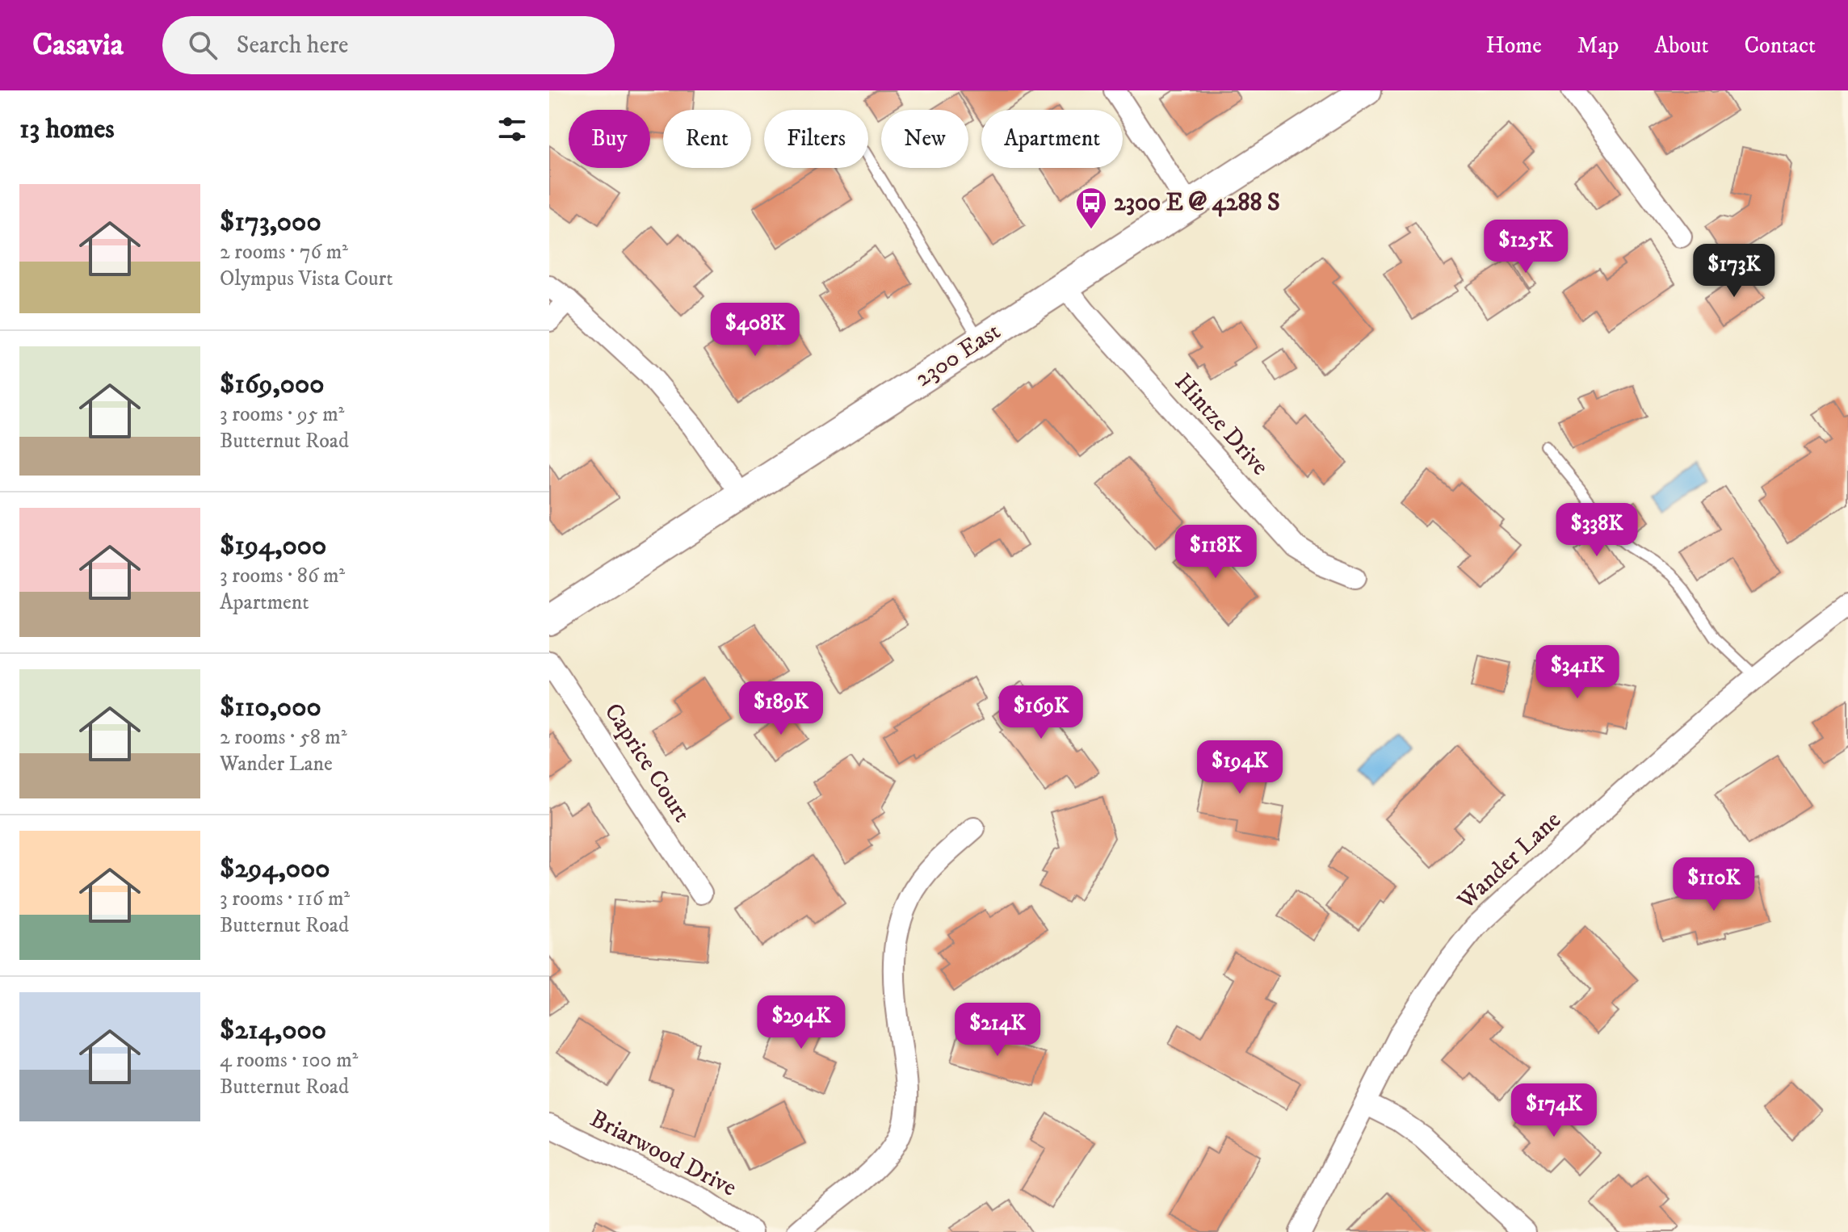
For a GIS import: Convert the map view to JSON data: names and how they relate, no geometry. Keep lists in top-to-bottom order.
{
  "streets": {
    "main road": ["2300 East"],
    "street": [
      "Hintze Drive",
      "Caprice Court",
      "Wander Lane",
      "Briarwood Drive"
    ]
  },
  "crossings": [
    ["2300 East", "Hintze Drive"]
  ],
  "places": {
    "bus stop": ["2300 E @ 4288 S"]
  },
  "page": {
    "header": "Casavia",
    "search": "Search here",
    "nav": [
      "Home",
      "Map",
      "About",
      "Contact"
    ],
    "heading": "13 homes",
    "chip": [
      "Buy",
      "Rent",
      "Filters",
      "New",
      "Apartment"
    ],
    "list": [
      {
        "name": "$173,000",
        "note": "2 rooms · 76 m² · Olympus Vista Court"
      },
      {
        "name": "$169,000",
        "note": "3 rooms · 95 m² · Butternut Road"
      },
      {
        "name": "$194,000",
        "note": "3 rooms · 86 m² · Apartment"
      },
      {
        "name": "$110,000",
        "note": "2 rooms · 58 m² · Wander Lane"
      },
      {
        "name": "$294,000",
        "note": "3 rooms · 116 m² · Butternut Road"
      },
      {
        "name": "$214,000",
        "note": "4 rooms · 100 m² · Butternut Road"
      }
    ],
    "price": [
      "$125K",
      "$173K",
      "$408K",
      "$338K",
      "$118K",
      "$341K",
      "$189K",
      "$169K",
      "$194K",
      "$110K",
      "$294K",
      "$214K",
      "$174K"
    ]
  }
}
